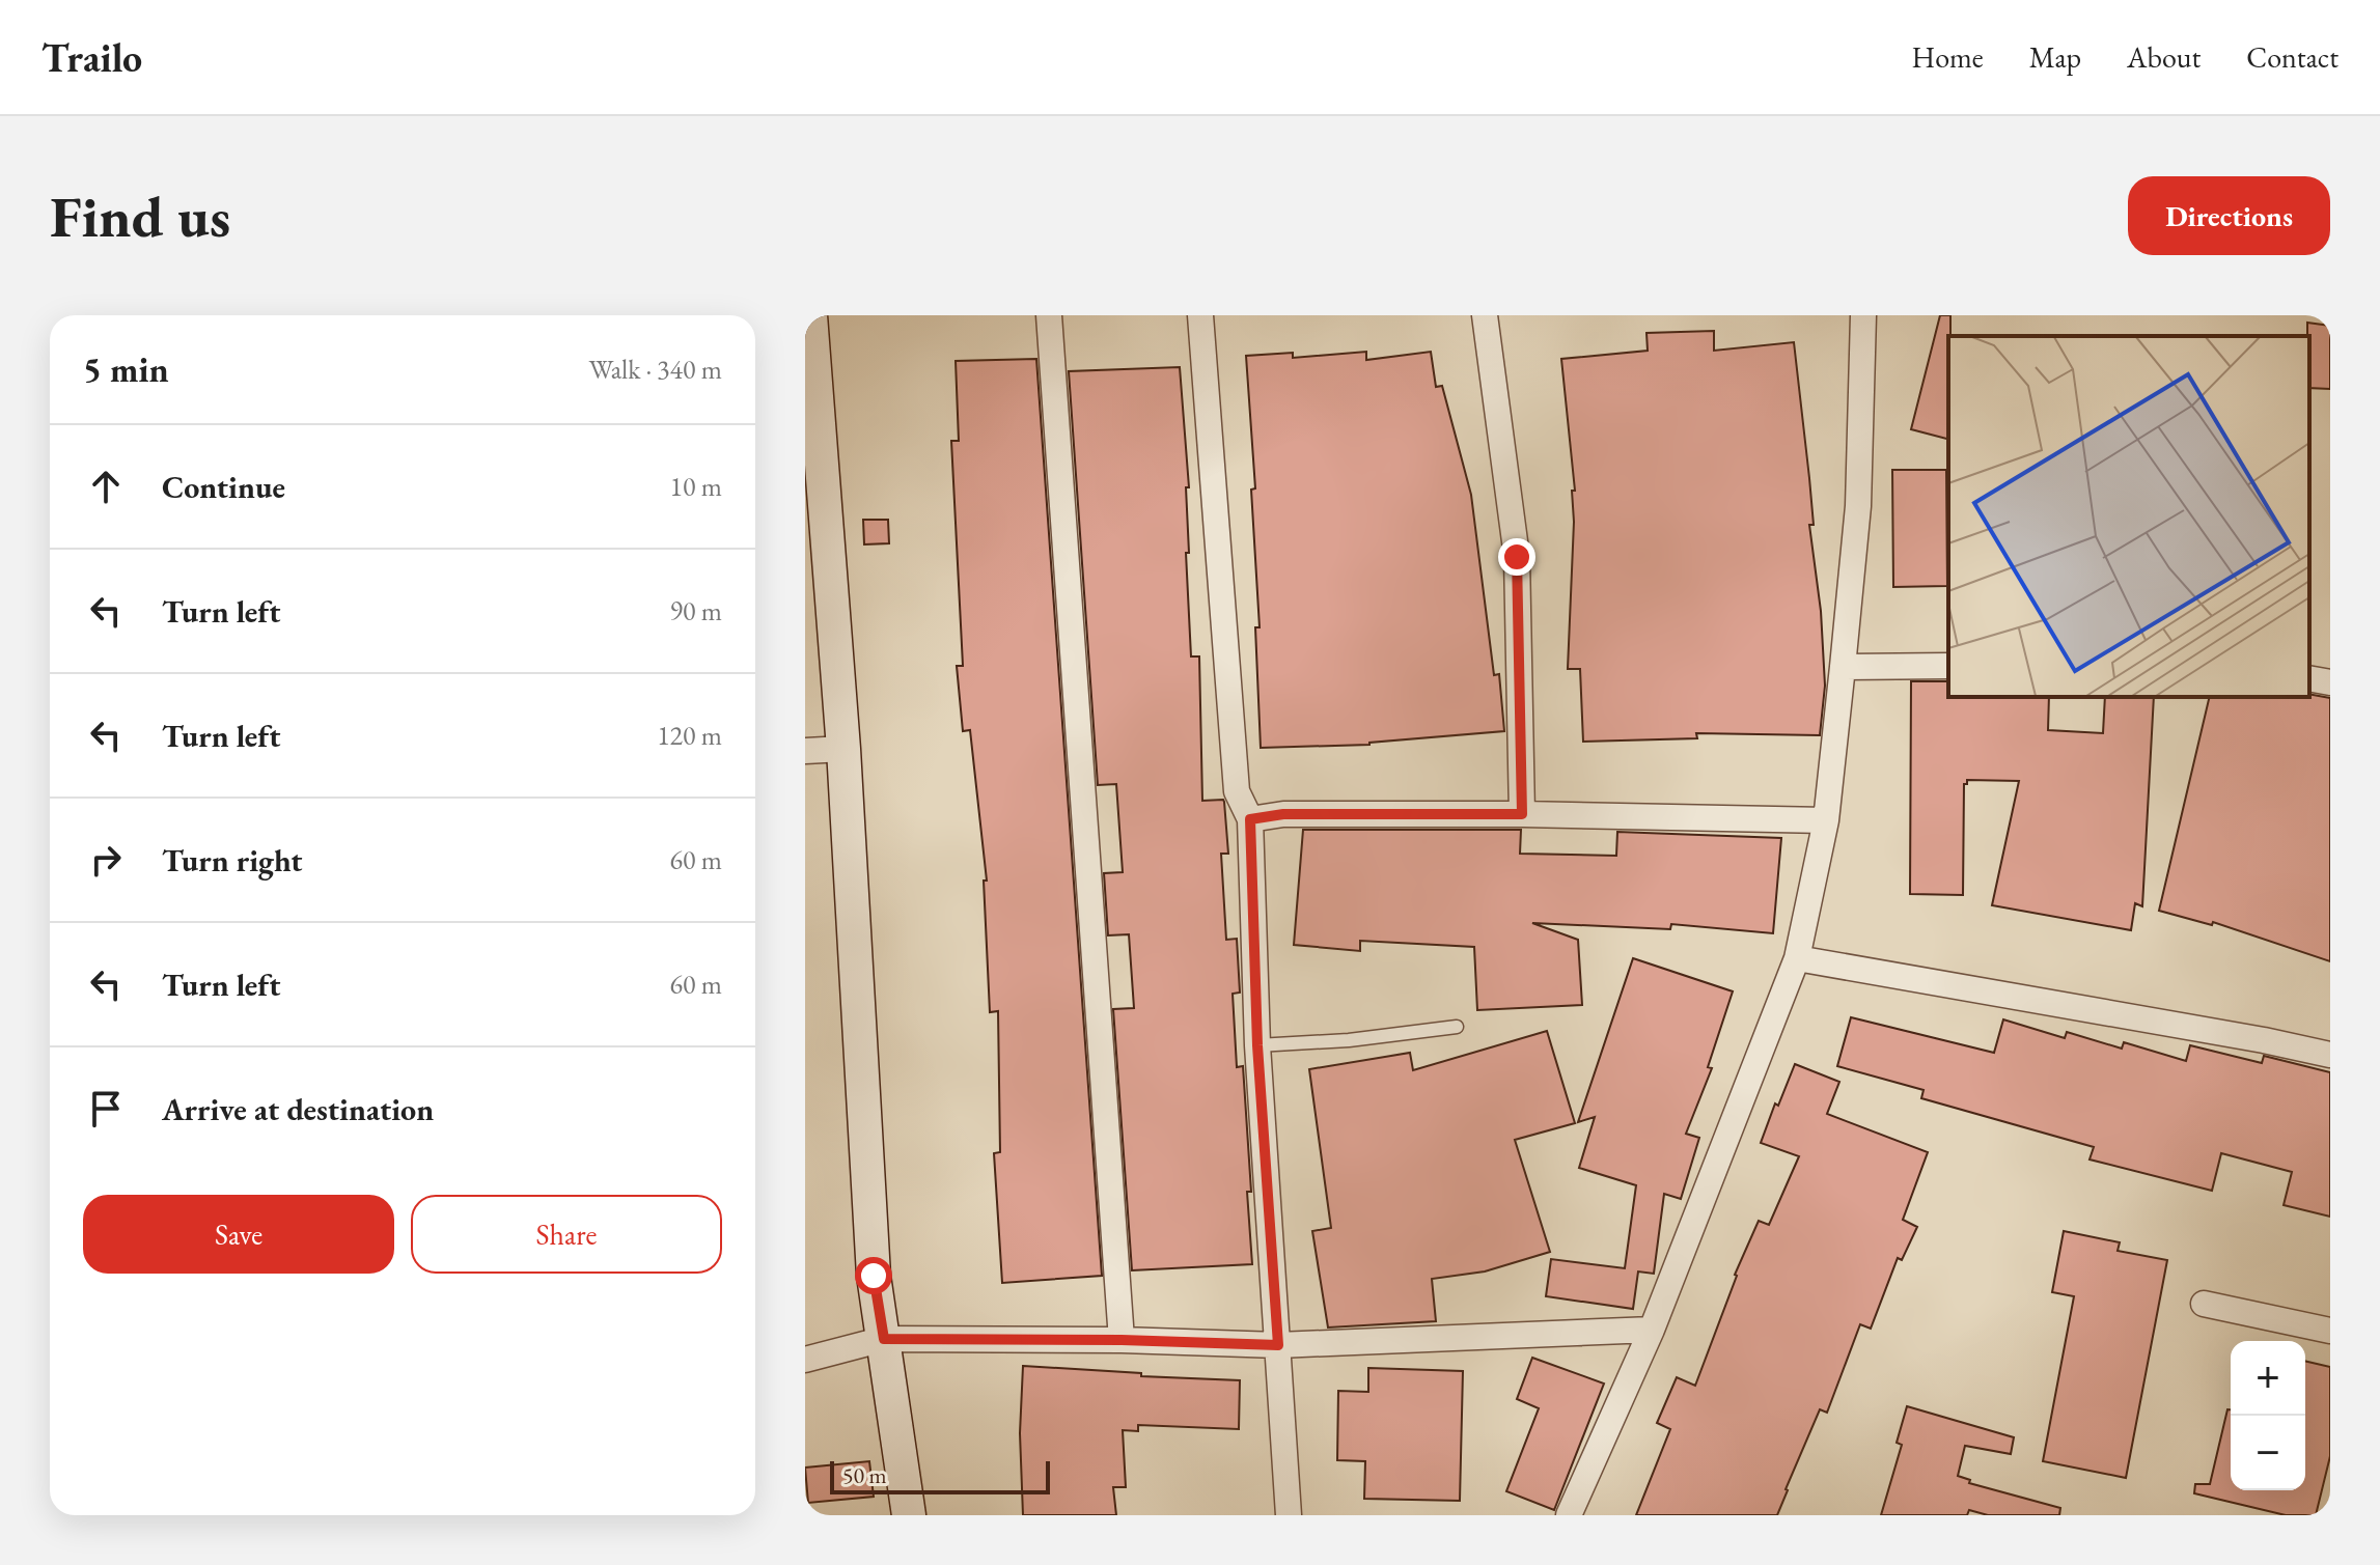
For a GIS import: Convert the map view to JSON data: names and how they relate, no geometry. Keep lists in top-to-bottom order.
{
  "scale_bar": "50 m",
  "page": {
    "header": "Trailo",
    "nav": [
      "Home",
      "Map",
      "About",
      "Contact"
    ],
    "buttons": [
      "Directions",
      ["Save", "Share"]
    ],
    "title": "Find us",
    "heading": ["5 min", "Walk · 340 m"],
    "list": [
      ["Continue", "10 m"],
      ["Turn left", "90 m"],
      ["Turn left", "120 m"],
      ["Turn right", "60 m"],
      ["Turn left", "60 m"],
      "Arrive at destination"
    ],
    "map_buttons": ["+", "−"],
    "scale": "50 m"
  }
}
